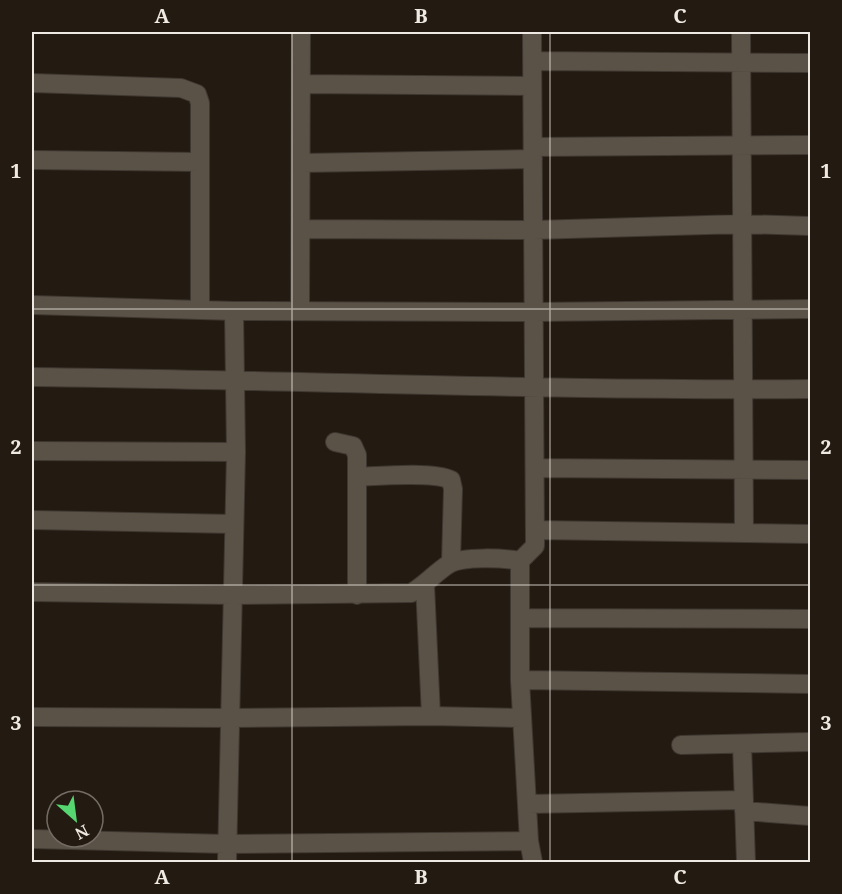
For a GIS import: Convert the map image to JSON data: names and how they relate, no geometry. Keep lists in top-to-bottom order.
{
  "north": "bottom right",
  "grid": {
    "columns": ["A", "B", "C"],
    "rows": ["1", "2", "3"]
  }
}
